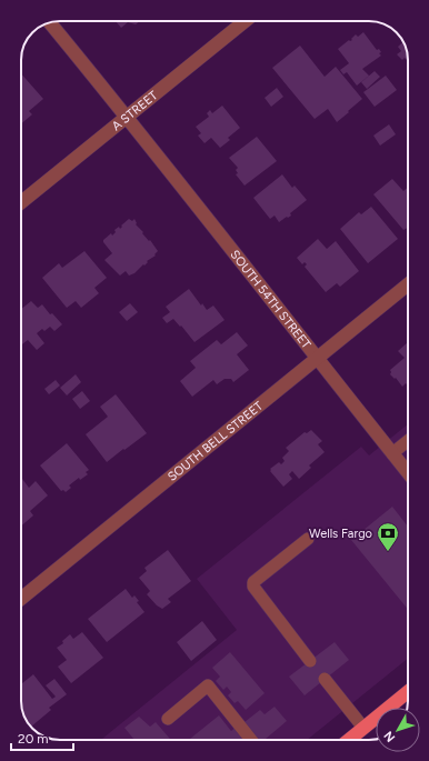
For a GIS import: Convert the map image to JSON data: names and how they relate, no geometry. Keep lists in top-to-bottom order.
{
  "streets": {
    "street": ["A STREET", "SOUTH 54TH STREET", "SOUTH BELL STREET"]
  },
  "crossings": [
    ["A STREET", "SOUTH 54TH STREET"],
    ["SOUTH 54TH STREET", "SOUTH BELL STREET"]
  ],
  "places": {
    "bank": ["Wells Fargo"]
  },
  "scale_bar": "20 m",
  "north": "bottom left"
}
